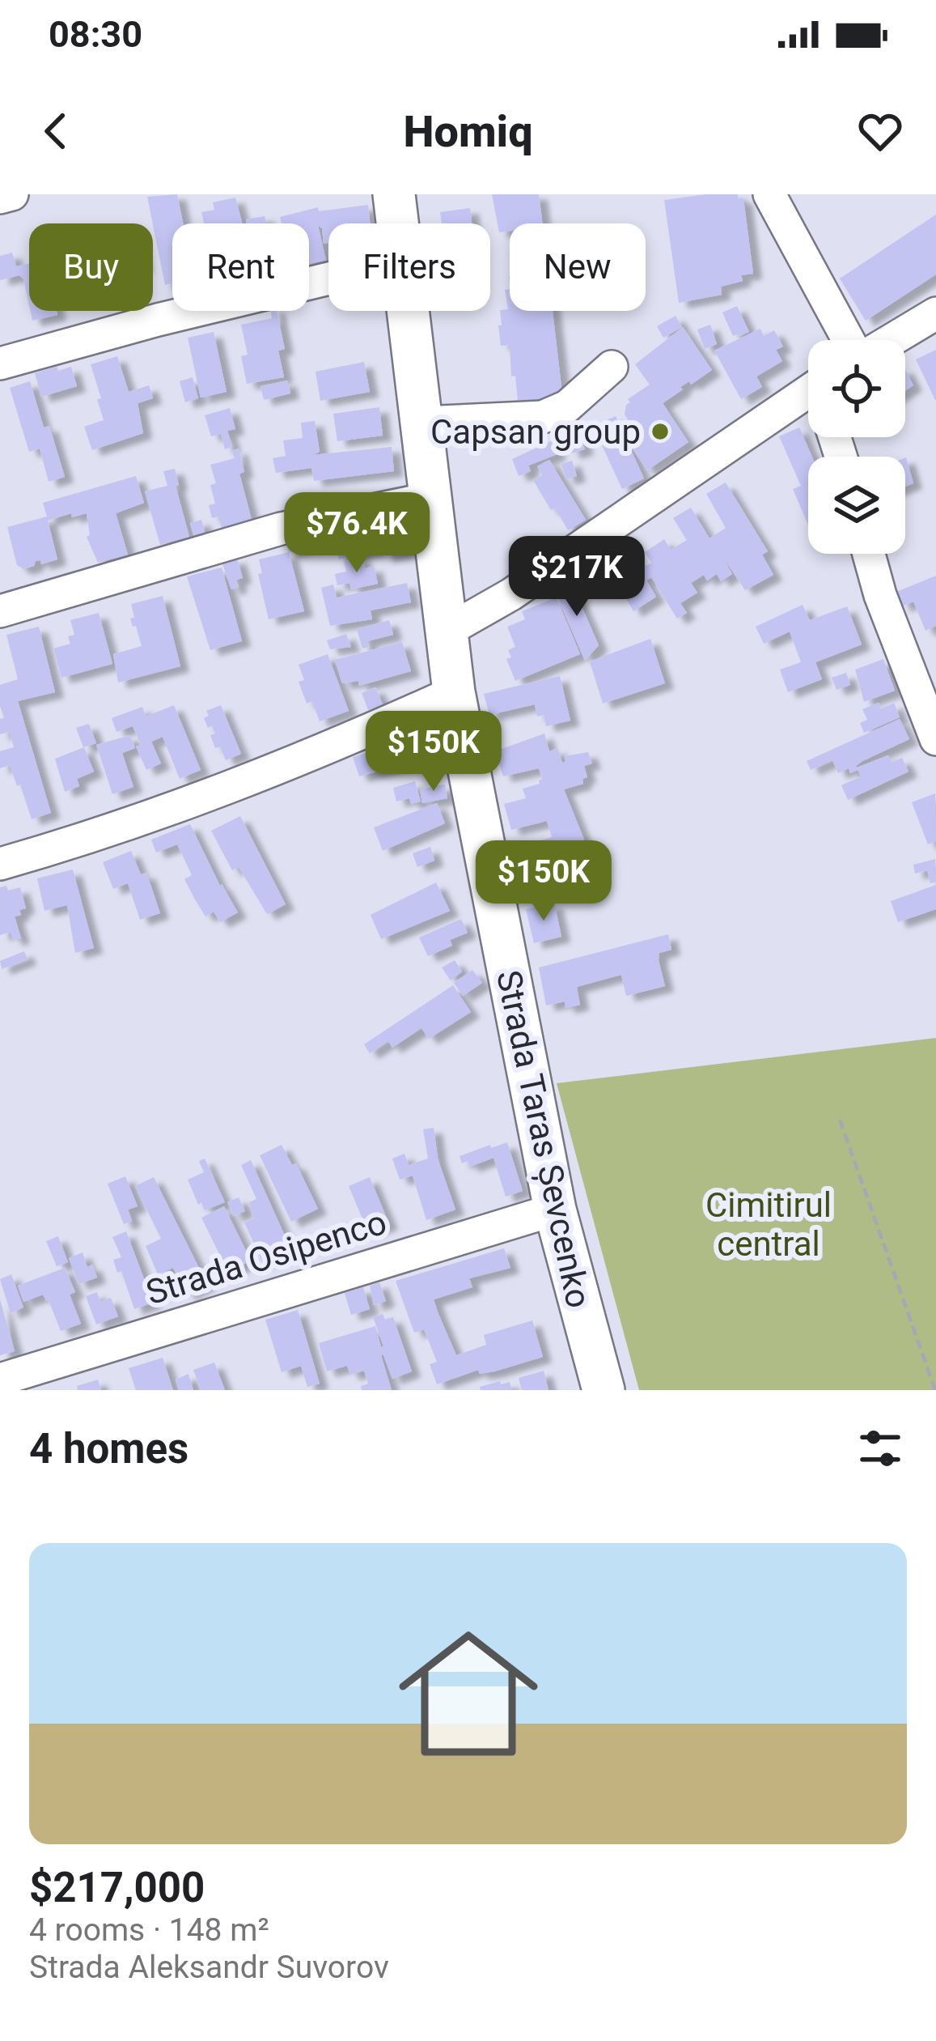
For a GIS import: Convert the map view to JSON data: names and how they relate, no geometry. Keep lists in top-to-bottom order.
{
  "streets": {
    "main road": ["Strada Taras Șevcenko"],
    "street": ["Strada Osipenco"]
  },
  "crossings": [
    ["Strada Taras Șevcenko", "Strada Osipenco"]
  ],
  "parks": ["Cimitirul central"],
  "places": ["Capsan group"],
  "page": {
    "status": "08:30",
    "header": "Homiq",
    "chip": [
      "Buy",
      "Rent",
      "Filters",
      "New"
    ],
    "price": [
      "$76.4K",
      "$217K",
      "$150K",
      "$150K"
    ],
    "heading": "4 homes",
    "list": [
      {
        "name": "$217,000",
        "note": "4 rooms · 148 m² · Strada Aleksandr Suvorov"
      }
    ]
  }
}
